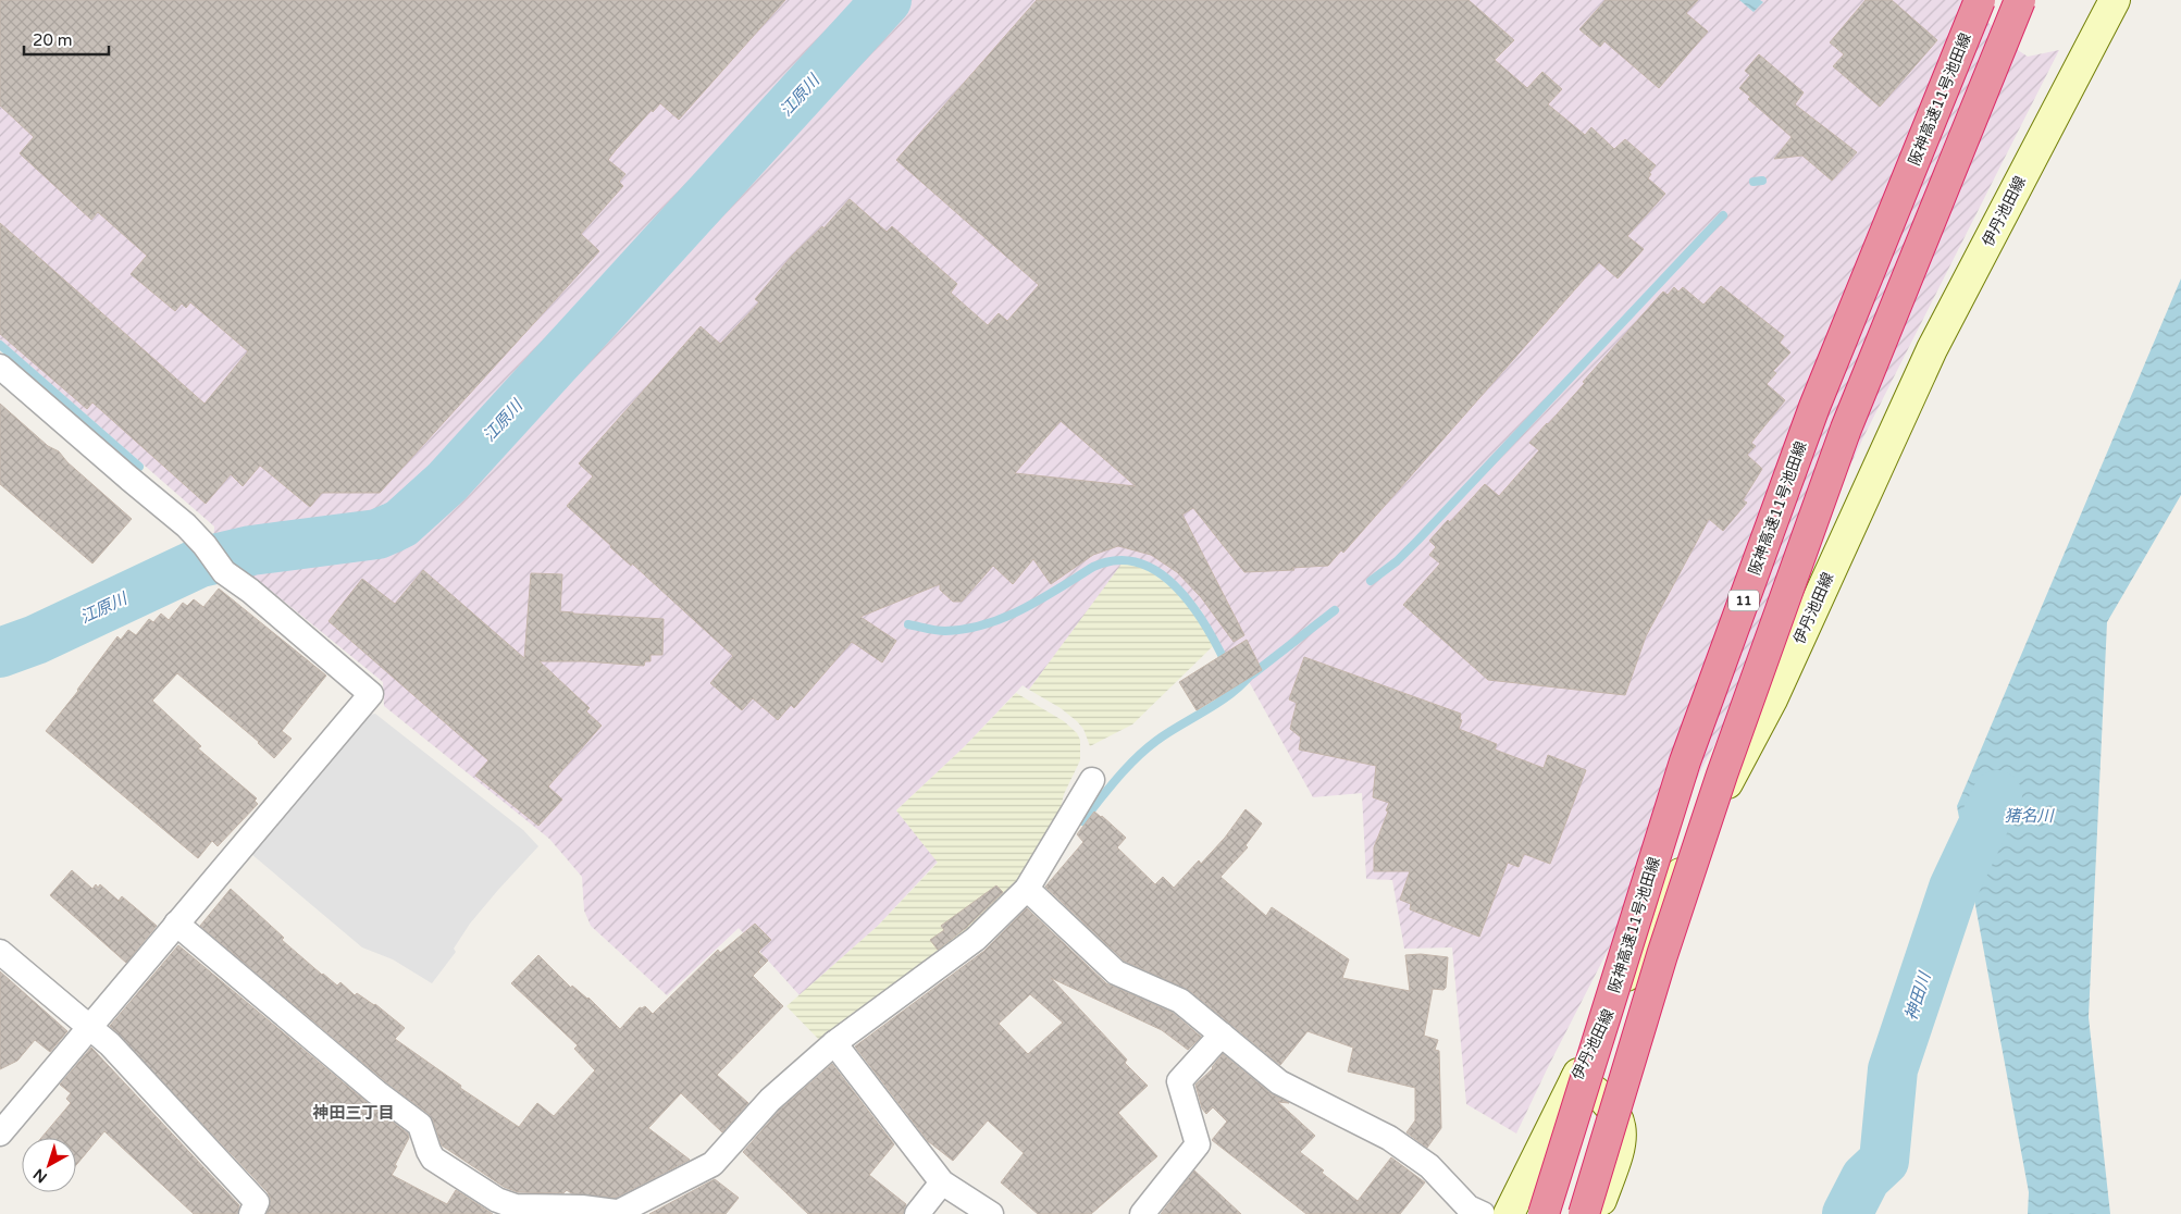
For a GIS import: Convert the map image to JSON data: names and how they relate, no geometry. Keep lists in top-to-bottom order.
{
  "streets": {
    "highway": ["阪神高速11号池田線", "11"],
    "main road": ["伊丹池田線"]
  },
  "districts": ["神田三丁目"],
  "water": ["江原川", "猪名川", "神田川"],
  "scale_bar": "20 m",
  "north": "bottom left"
}
